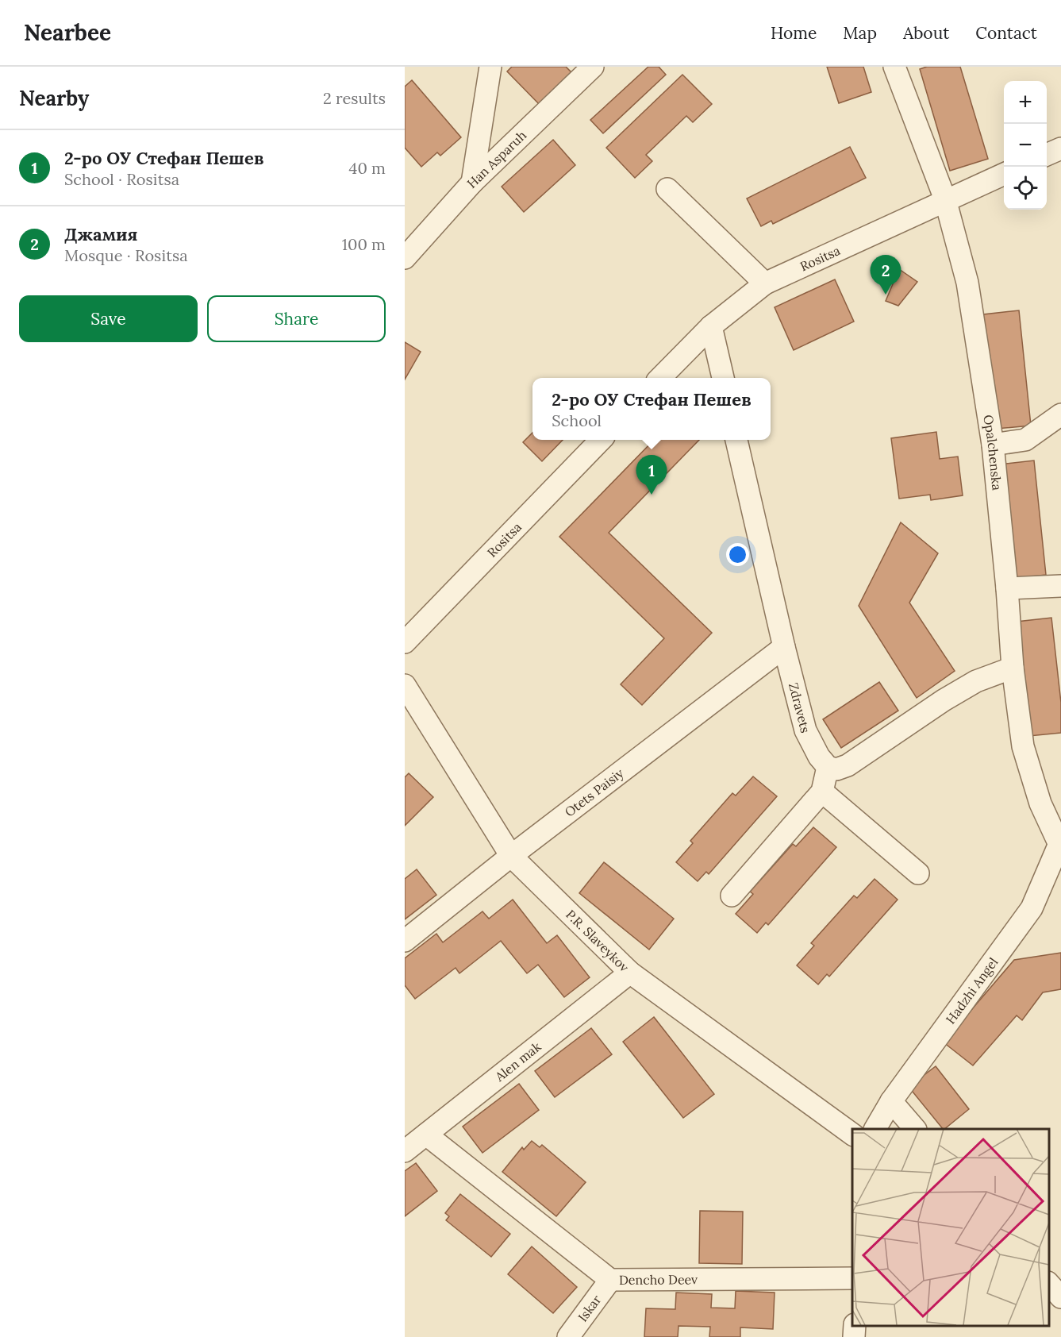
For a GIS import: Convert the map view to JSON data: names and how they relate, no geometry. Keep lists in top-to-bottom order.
{
  "streets": {
    "street": [
      "Han Asparuh",
      "Rositsa",
      "Opalchenska",
      "Zdravets",
      "Otets Paisiy",
      "P.R. Slaveykov",
      "Hadzhi Angel",
      "Alen mak",
      "Dencho Deev",
      "Iskar"
    ]
  },
  "crossings": [
    ["Rositsa", "Opalchenska"],
    ["Opalchenska", "Hadzhi Angel"],
    ["Zdravets", "Otets Paisiy"],
    ["Otets Paisiy", "P.R. Slaveykov"],
    ["P.R. Slaveykov", "Alen mak"],
    ["Alen mak", "Dencho Deev"],
    ["Dencho Deev", "Iskar"]
  ],
  "page": {
    "header": "Nearbee",
    "nav": [
      "Home",
      "Map",
      "About",
      "Contact"
    ],
    "heading": ["Nearby", "2 results"],
    "map_buttons": ["+", "−"],
    "list": [
      {
        "mark": "1",
        "name": "2-ро ОУ Стефан Пешев",
        "note": "School · Rositsa",
        "value": "40 m"
      },
      {
        "mark": "2",
        "name": "Джамия",
        "note": "Mosque · Rositsa",
        "value": "100 m"
      }
    ],
    "pins": ["2", "1"],
    "buttons": ["Save", "Share"],
    "popup": ["2-ро ОУ Стефан Пешев", "School"]
  }
}
